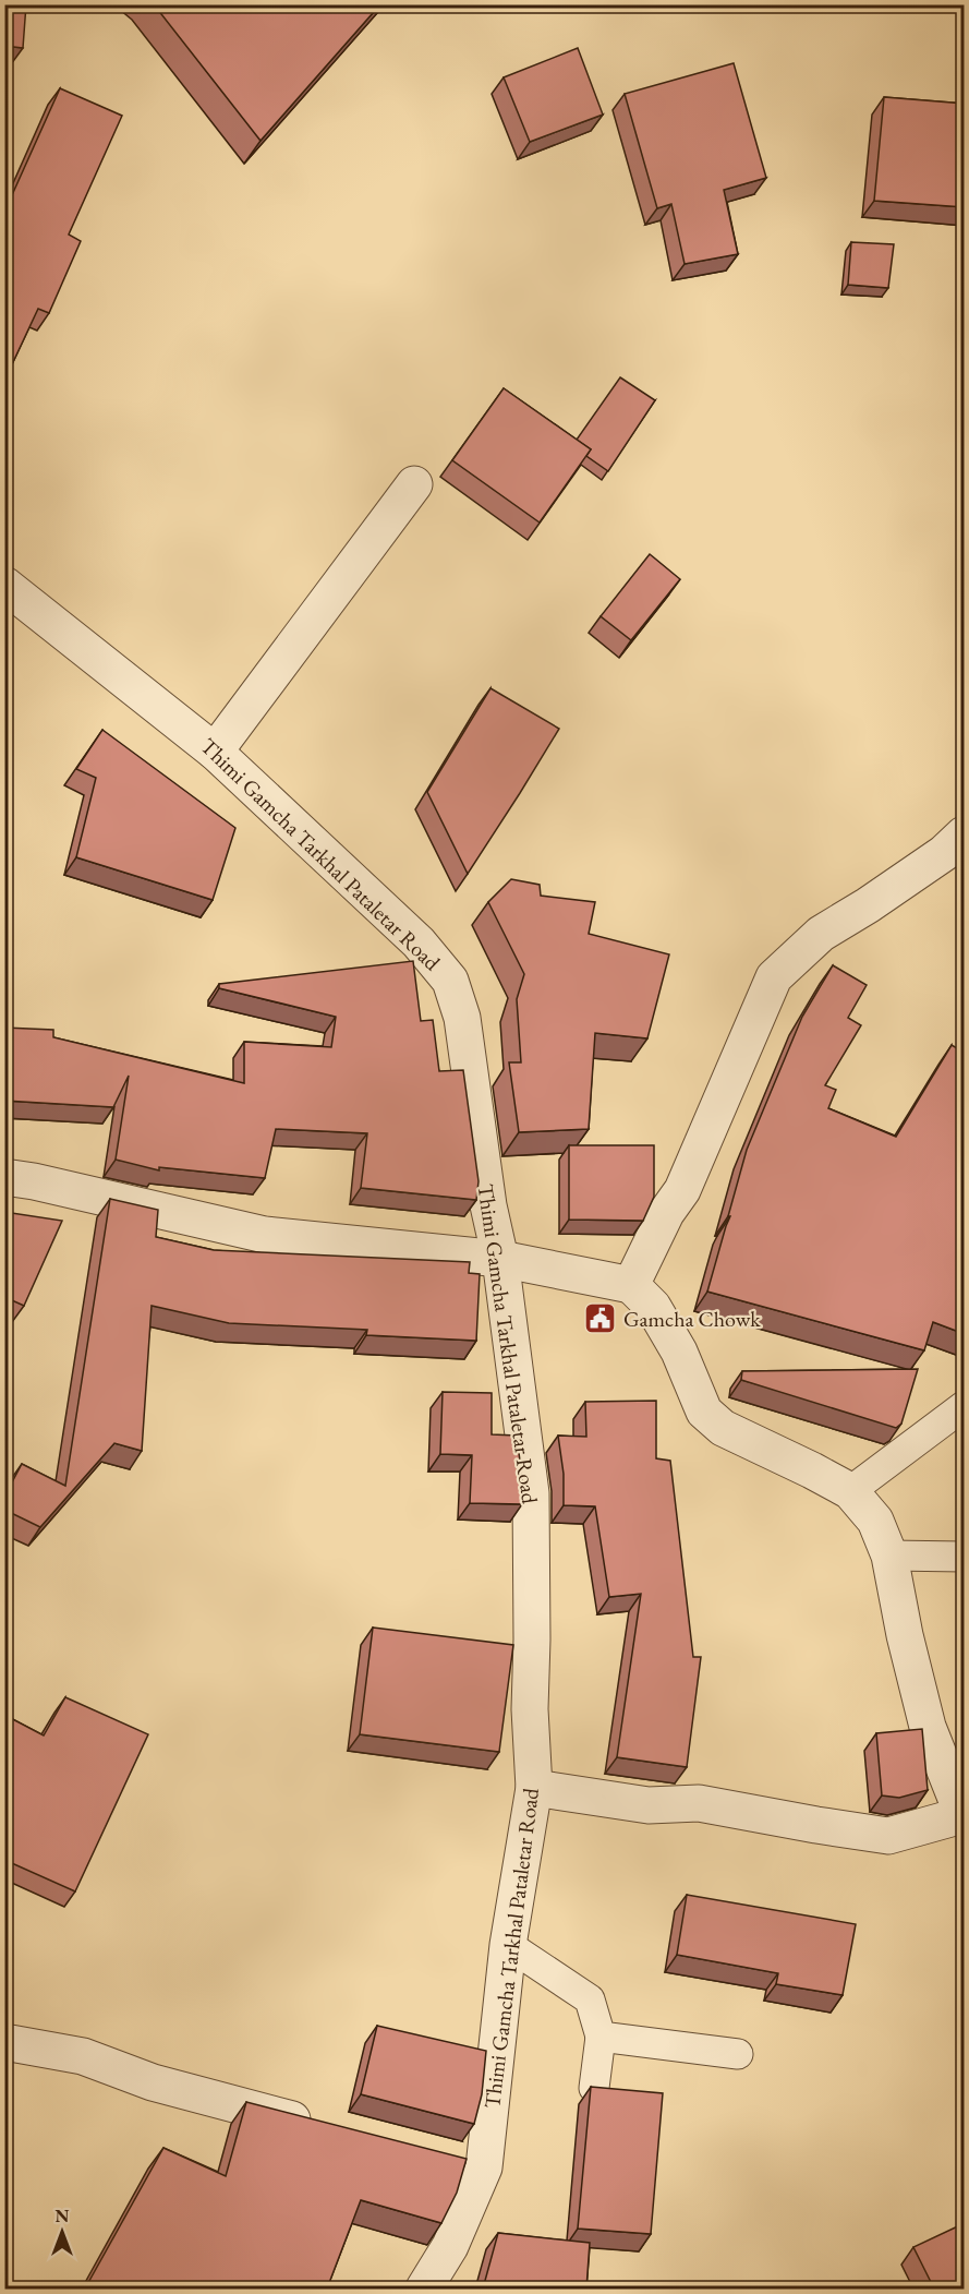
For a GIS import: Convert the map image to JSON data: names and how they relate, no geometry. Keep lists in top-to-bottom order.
{
  "streets": {
    "street": ["Thimi Gamcha Tarkhal Pataletar Road"]
  },
  "places": {
    "public building": ["Gamcha Chowk"]
  },
  "north": "top"
}
